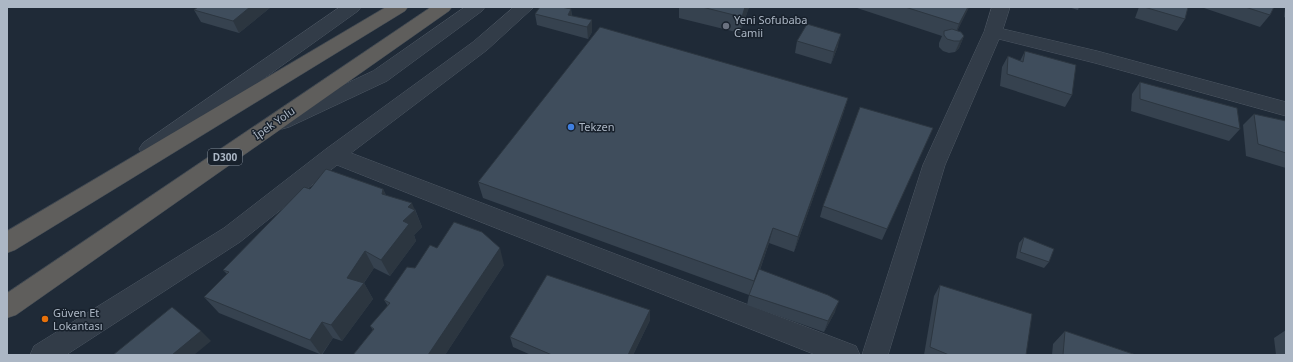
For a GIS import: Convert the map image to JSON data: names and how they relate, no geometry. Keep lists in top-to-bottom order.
{
  "streets": {
    "highway": ["İpek Yolu", "D300"]
  },
  "places": ["Yeni Sofubaba Camii", "Tekzen", "Güven Et Lokantası"]
}
